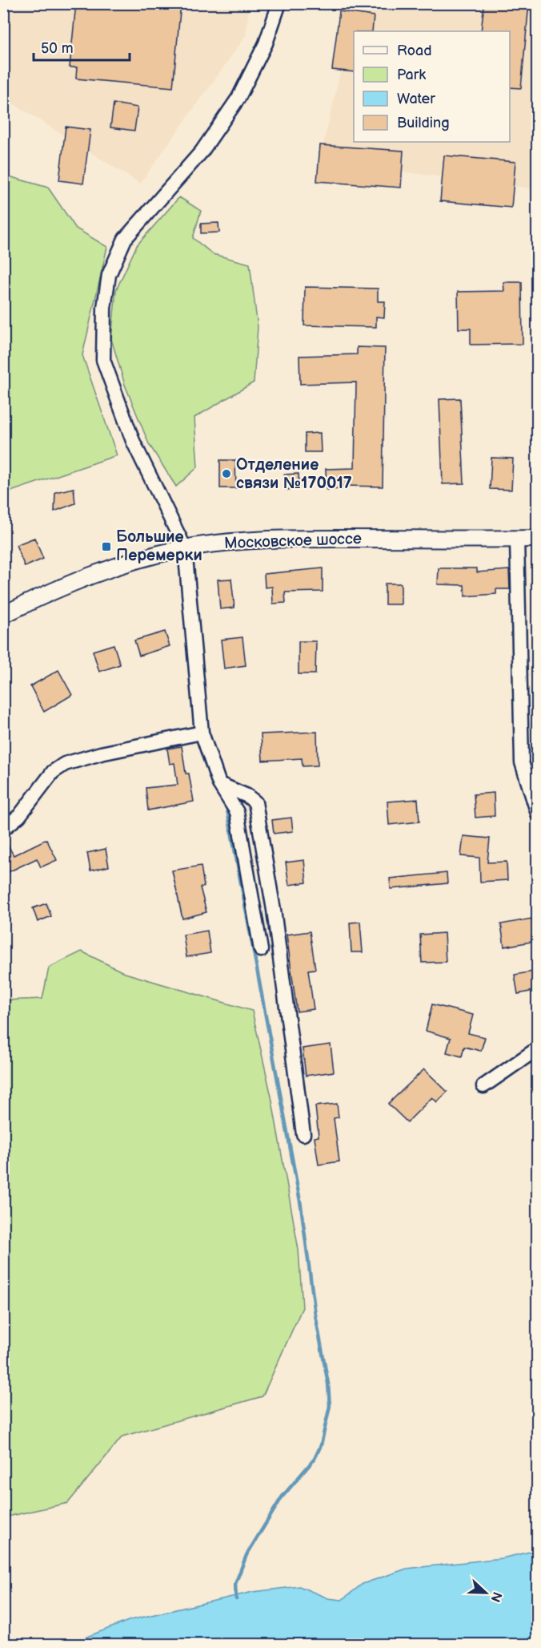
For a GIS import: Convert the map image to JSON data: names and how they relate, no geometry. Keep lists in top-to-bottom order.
{
  "streets": {
    "main road": ["Московское шоссе"]
  },
  "places": {
    "other": ["Отделение связи №170017"],
    "transit": ["Большие Перемерки"]
  },
  "legend": [
    "Road",
    "Park",
    "Water",
    "Building"
  ],
  "scale_bar": "50 m",
  "north": "right"
}
